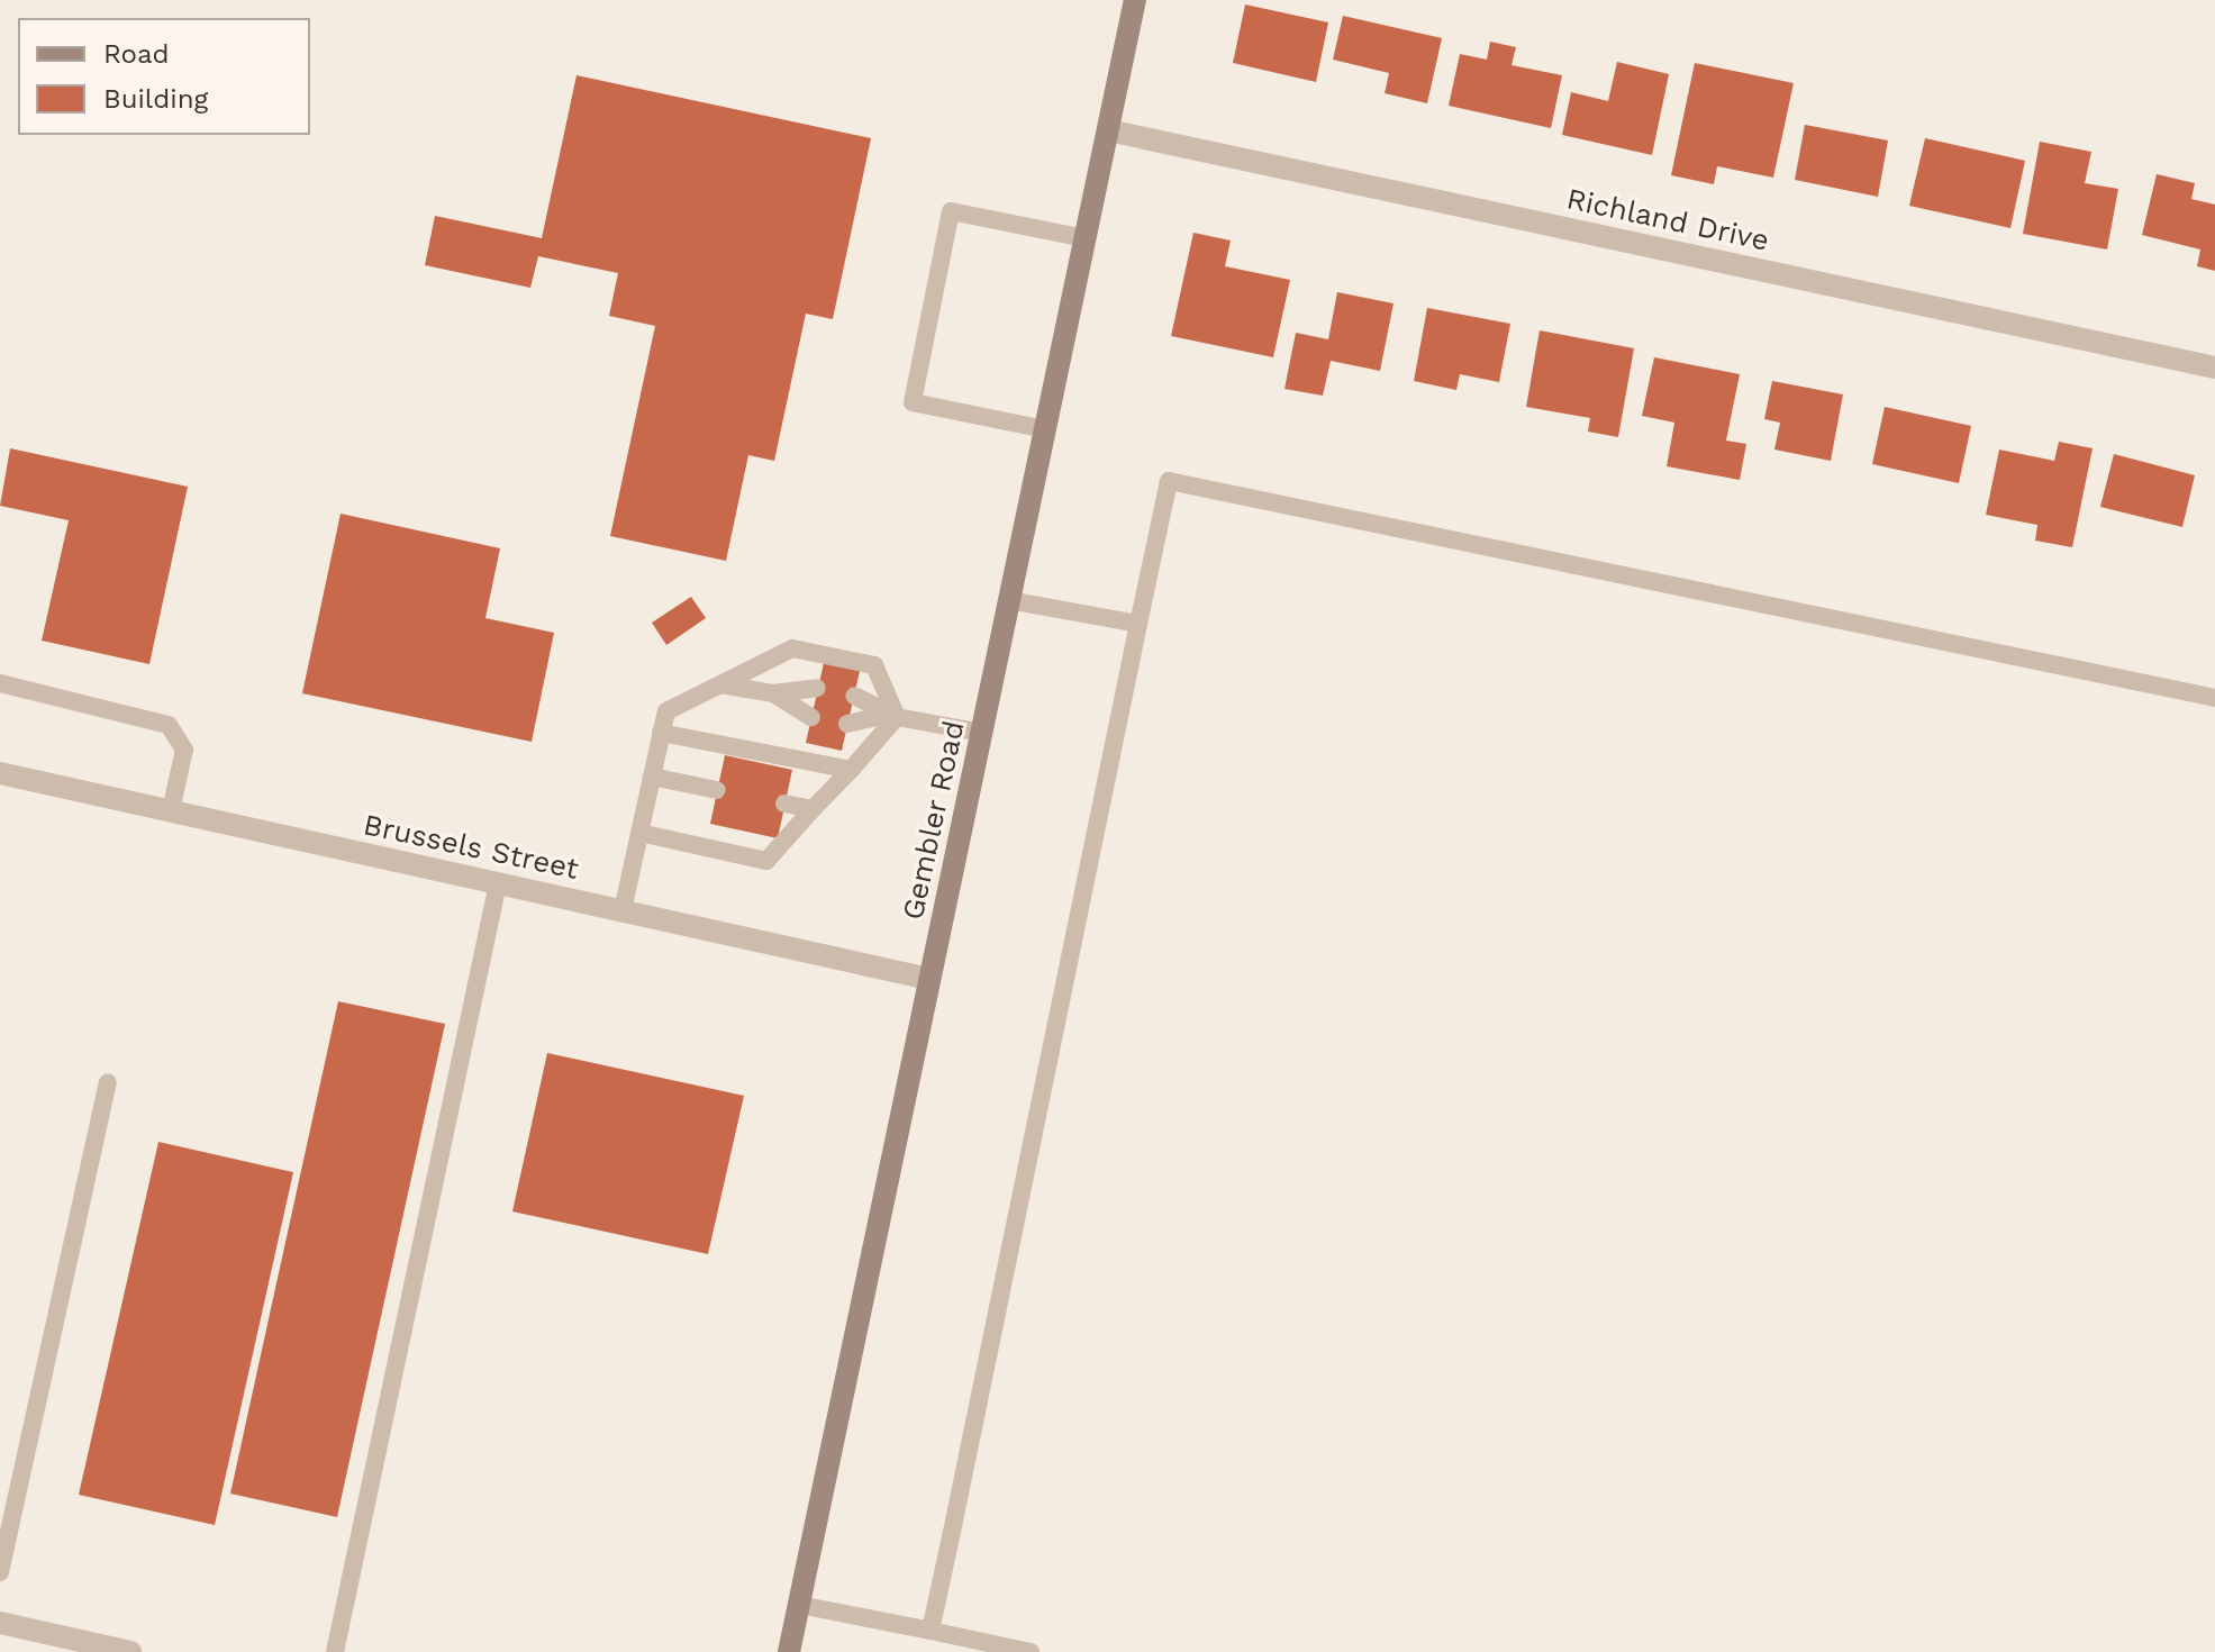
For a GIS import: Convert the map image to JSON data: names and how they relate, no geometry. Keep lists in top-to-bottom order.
{
  "streets": {
    "main road": ["Gembler Road"],
    "street": ["Richland Drive", "Brussels Street"]
  },
  "crossings": [
    ["Richland Drive", "Gembler Road"],
    ["Gembler Road", "Brussels Street"]
  ],
  "legend": ["Road", "Building"]
}
